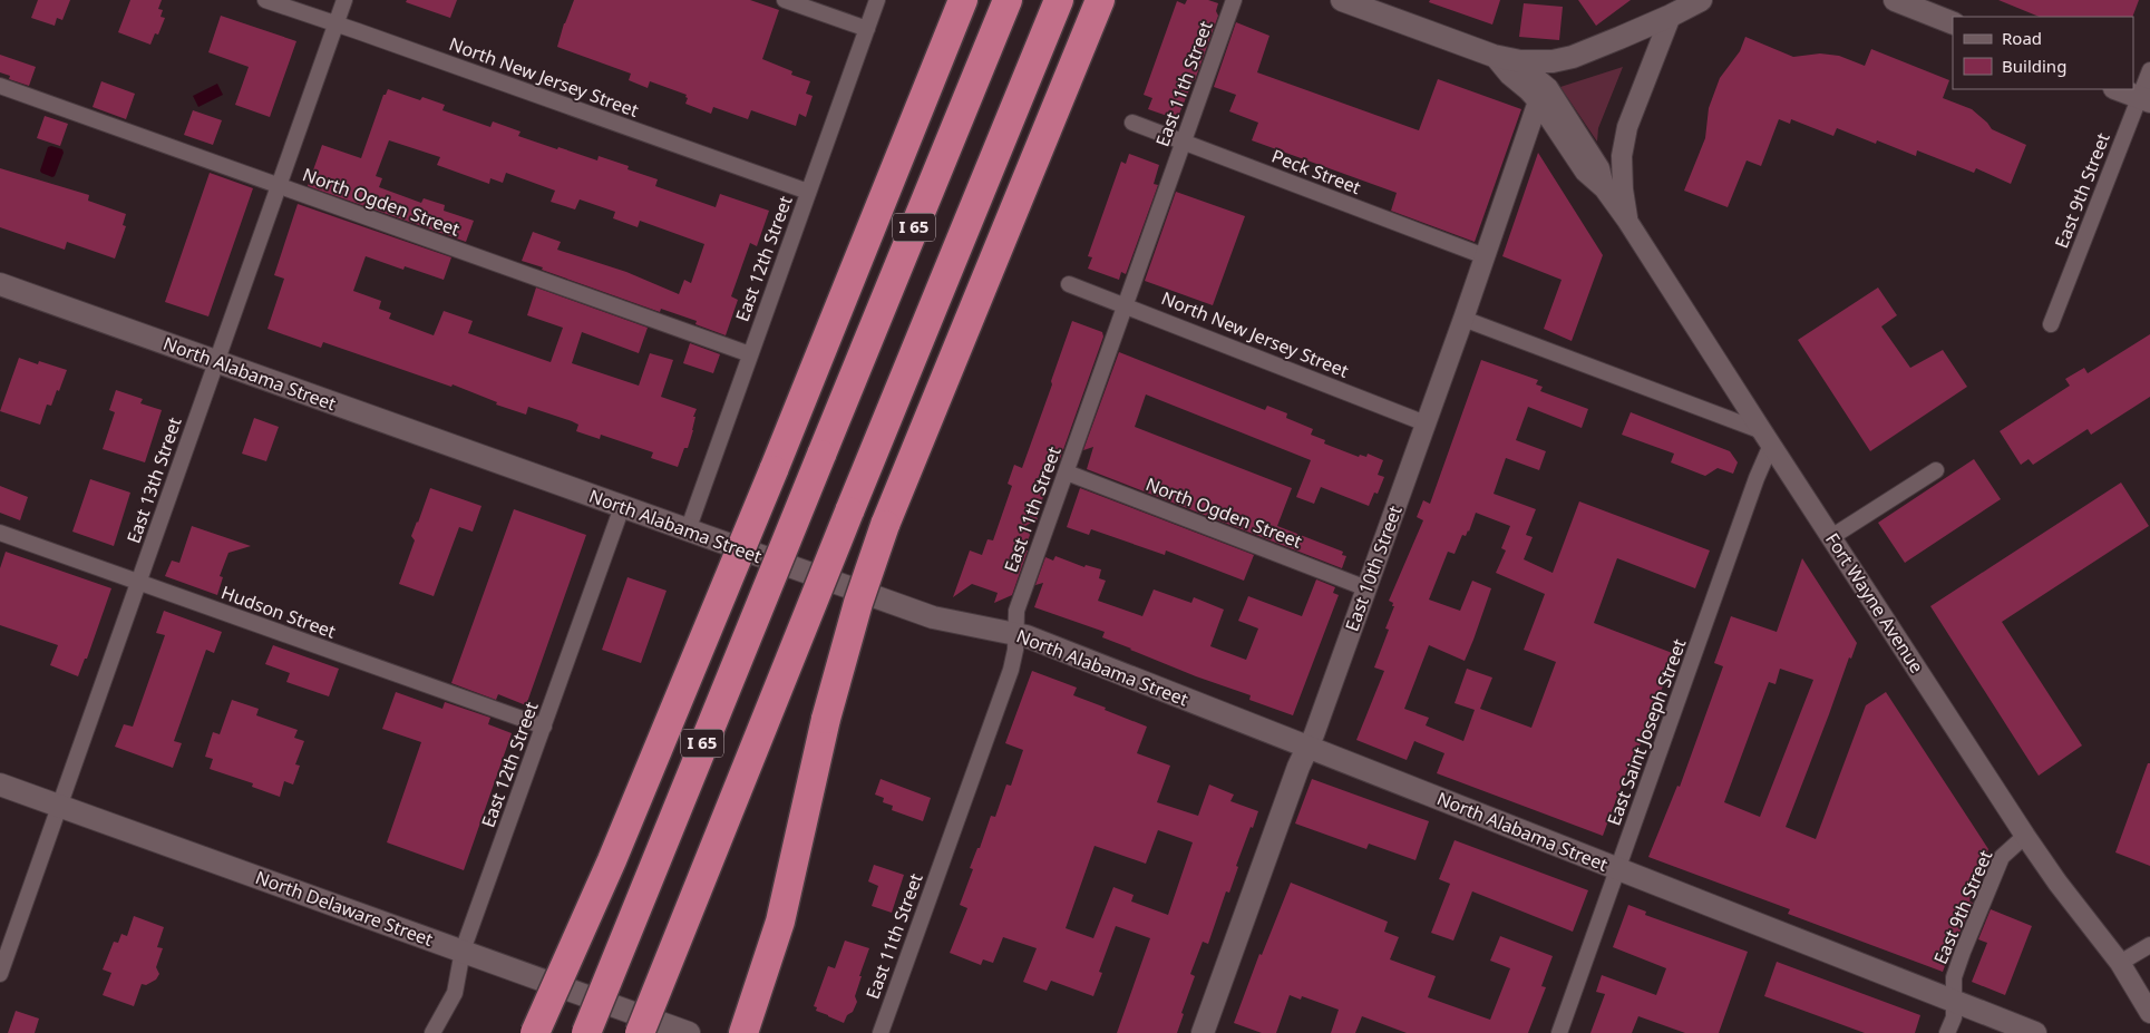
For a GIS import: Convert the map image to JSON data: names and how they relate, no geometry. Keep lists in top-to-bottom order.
{
  "streets": {
    "highway": ["I 65"],
    "main road": ["North Alabama Street", "East 10th Street", "North Delaware Street"],
    "street": [
      "North New Jersey Street",
      "East 11th Street",
      "Peck Street",
      "East 9th Street",
      "North Ogden Street",
      "East 12th Street",
      "East 13th Street",
      "Fort Wayne Avenue",
      "Hudson Street",
      "East Saint Joseph Street"
    ]
  },
  "crossings": [
    ["North New Jersey Street", "East 11th Street"],
    ["North New Jersey Street", "East 12th Street"],
    ["North New Jersey Street", "East 13th Street"],
    ["North New Jersey Street", "East 10th Street"],
    ["East 11th Street", "Peck Street"],
    ["East 11th Street", "North Ogden Street"],
    ["East 11th Street", "North Alabama Street"],
    ["Peck Street", "East 10th Street"],
    ["East 9th Street", "North Alabama Street"],
    ["East 9th Street", "Fort Wayne Avenue"],
    ["North Ogden Street", "East 12th Street"],
    ["North Ogden Street", "East 13th Street"],
    ["North Ogden Street", "East 10th Street"],
    ["East 12th Street", "North Alabama Street"],
    ["East 12th Street", "Hudson Street"],
    ["East 12th Street", "North Delaware Street"],
    ["North Alabama Street", "East 13th Street"],
    ["North Alabama Street", "East 10th Street"],
    ["North Alabama Street", "East Saint Joseph Street"],
    ["East 13th Street", "Hudson Street"],
    ["East 13th Street", "North Delaware Street"],
    ["East 10th Street", "Fort Wayne Avenue"],
    ["Fort Wayne Avenue", "East Saint Joseph Street"]
  ],
  "legend": ["Road", "Building"]
}
